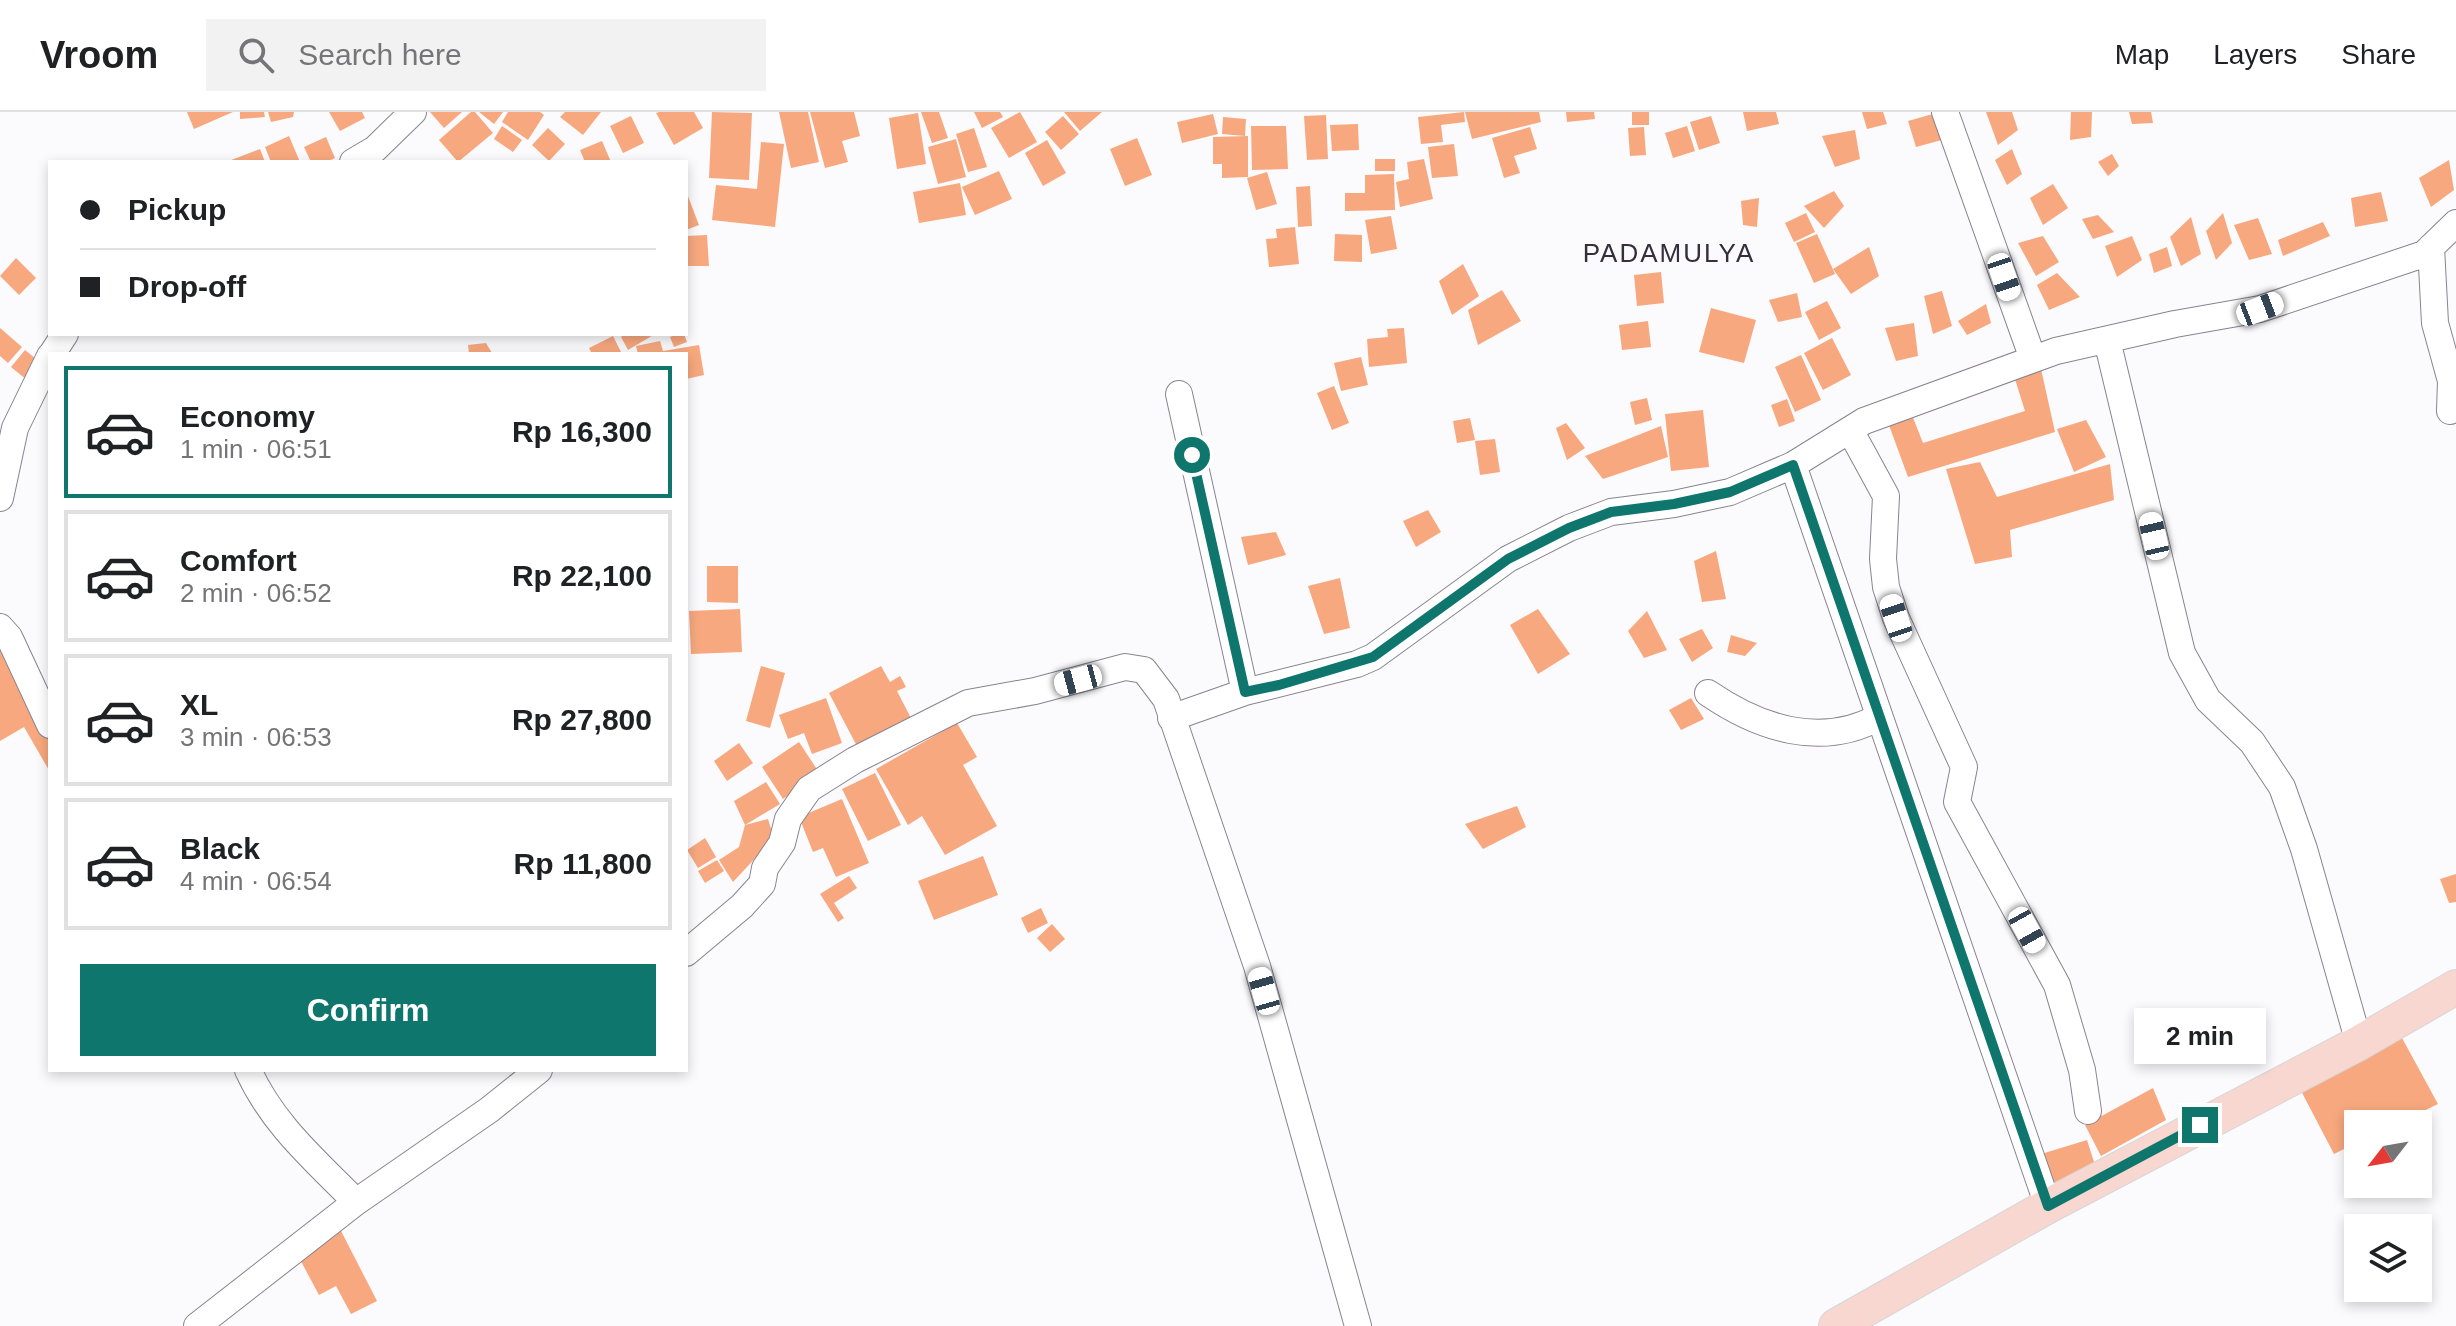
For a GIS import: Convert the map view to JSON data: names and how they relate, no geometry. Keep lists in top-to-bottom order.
{
  "districts": ["PADAMULYA"],
  "north": "bottom left",
  "page": {
    "header": "Vroom",
    "search": "Search here",
    "nav": ["Map", "Layers", "Share"],
    "banner": ["Pickup", "Drop-off"],
    "list": [
      {
        "name": "Economy",
        "note": "1 min · 06:51",
        "value": "Rp 16,300"
      },
      {
        "name": "Comfort",
        "note": "2 min · 06:52",
        "value": "Rp 22,100"
      },
      {
        "name": "XL",
        "note": "3 min · 06:53",
        "value": "Rp 27,800"
      },
      {
        "name": "Black",
        "note": "4 min · 06:54",
        "value": "Rp 11,800"
      }
    ],
    "buttons": "Confirm",
    "bubble": "2 min"
  }
}
